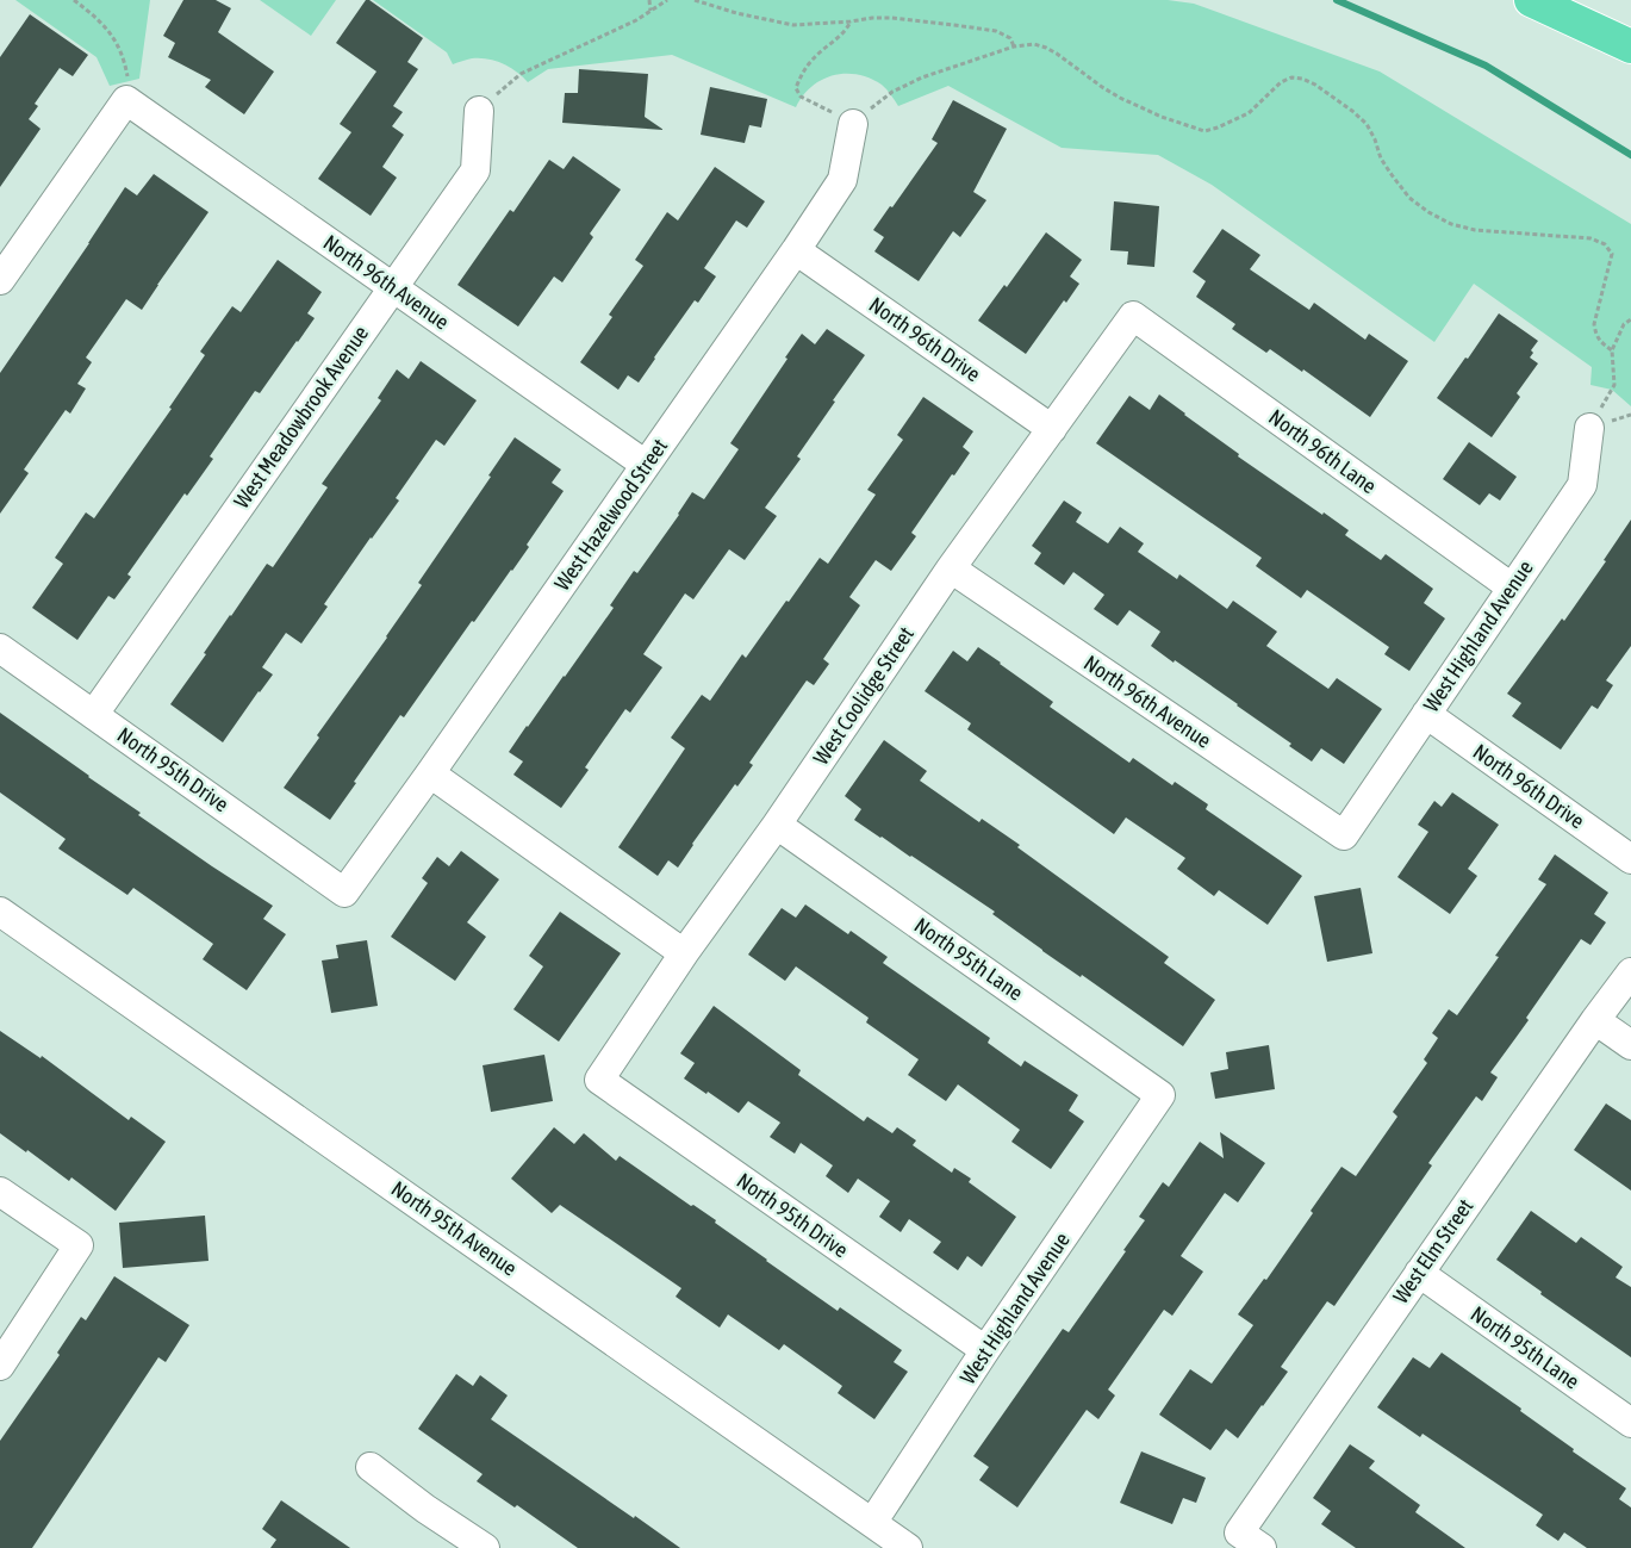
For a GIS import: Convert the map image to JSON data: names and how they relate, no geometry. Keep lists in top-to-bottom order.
{
  "streets": {
    "street": [
      "North 96th Avenue",
      "North 96th Drive",
      "West Meadowbrook Avenue",
      "North 96th Lane",
      "West Hazelwood Street",
      "West Highland Avenue",
      "West Coolidge Street",
      "North 95th Drive",
      "North 95th Lane",
      "North 95th Avenue",
      "West Elm Street"
    ]
  },
  "crossings": [
    ["North 96th Avenue", "West Meadowbrook Avenue"],
    ["North 96th Avenue", "West Hazelwood Street"],
    ["North 96th Avenue", "West Highland Avenue"],
    ["North 96th Avenue", "West Coolidge Street"],
    ["North 96th Drive", "West Hazelwood Street"],
    ["North 96th Drive", "West Highland Avenue"],
    ["North 96th Drive", "West Coolidge Street"],
    ["West Meadowbrook Avenue", "North 95th Drive"],
    ["North 96th Lane", "West Highland Avenue"],
    ["North 96th Lane", "West Coolidge Street"],
    ["West Hazelwood Street", "North 95th Drive"],
    ["West Highland Avenue", "North 95th Drive"],
    ["West Highland Avenue", "North 95th Lane"],
    ["West Highland Avenue", "North 95th Avenue"],
    ["West Coolidge Street", "North 95th Drive"],
    ["West Coolidge Street", "North 95th Lane"],
    ["North 95th Lane", "West Elm Street"]
  ]
}
